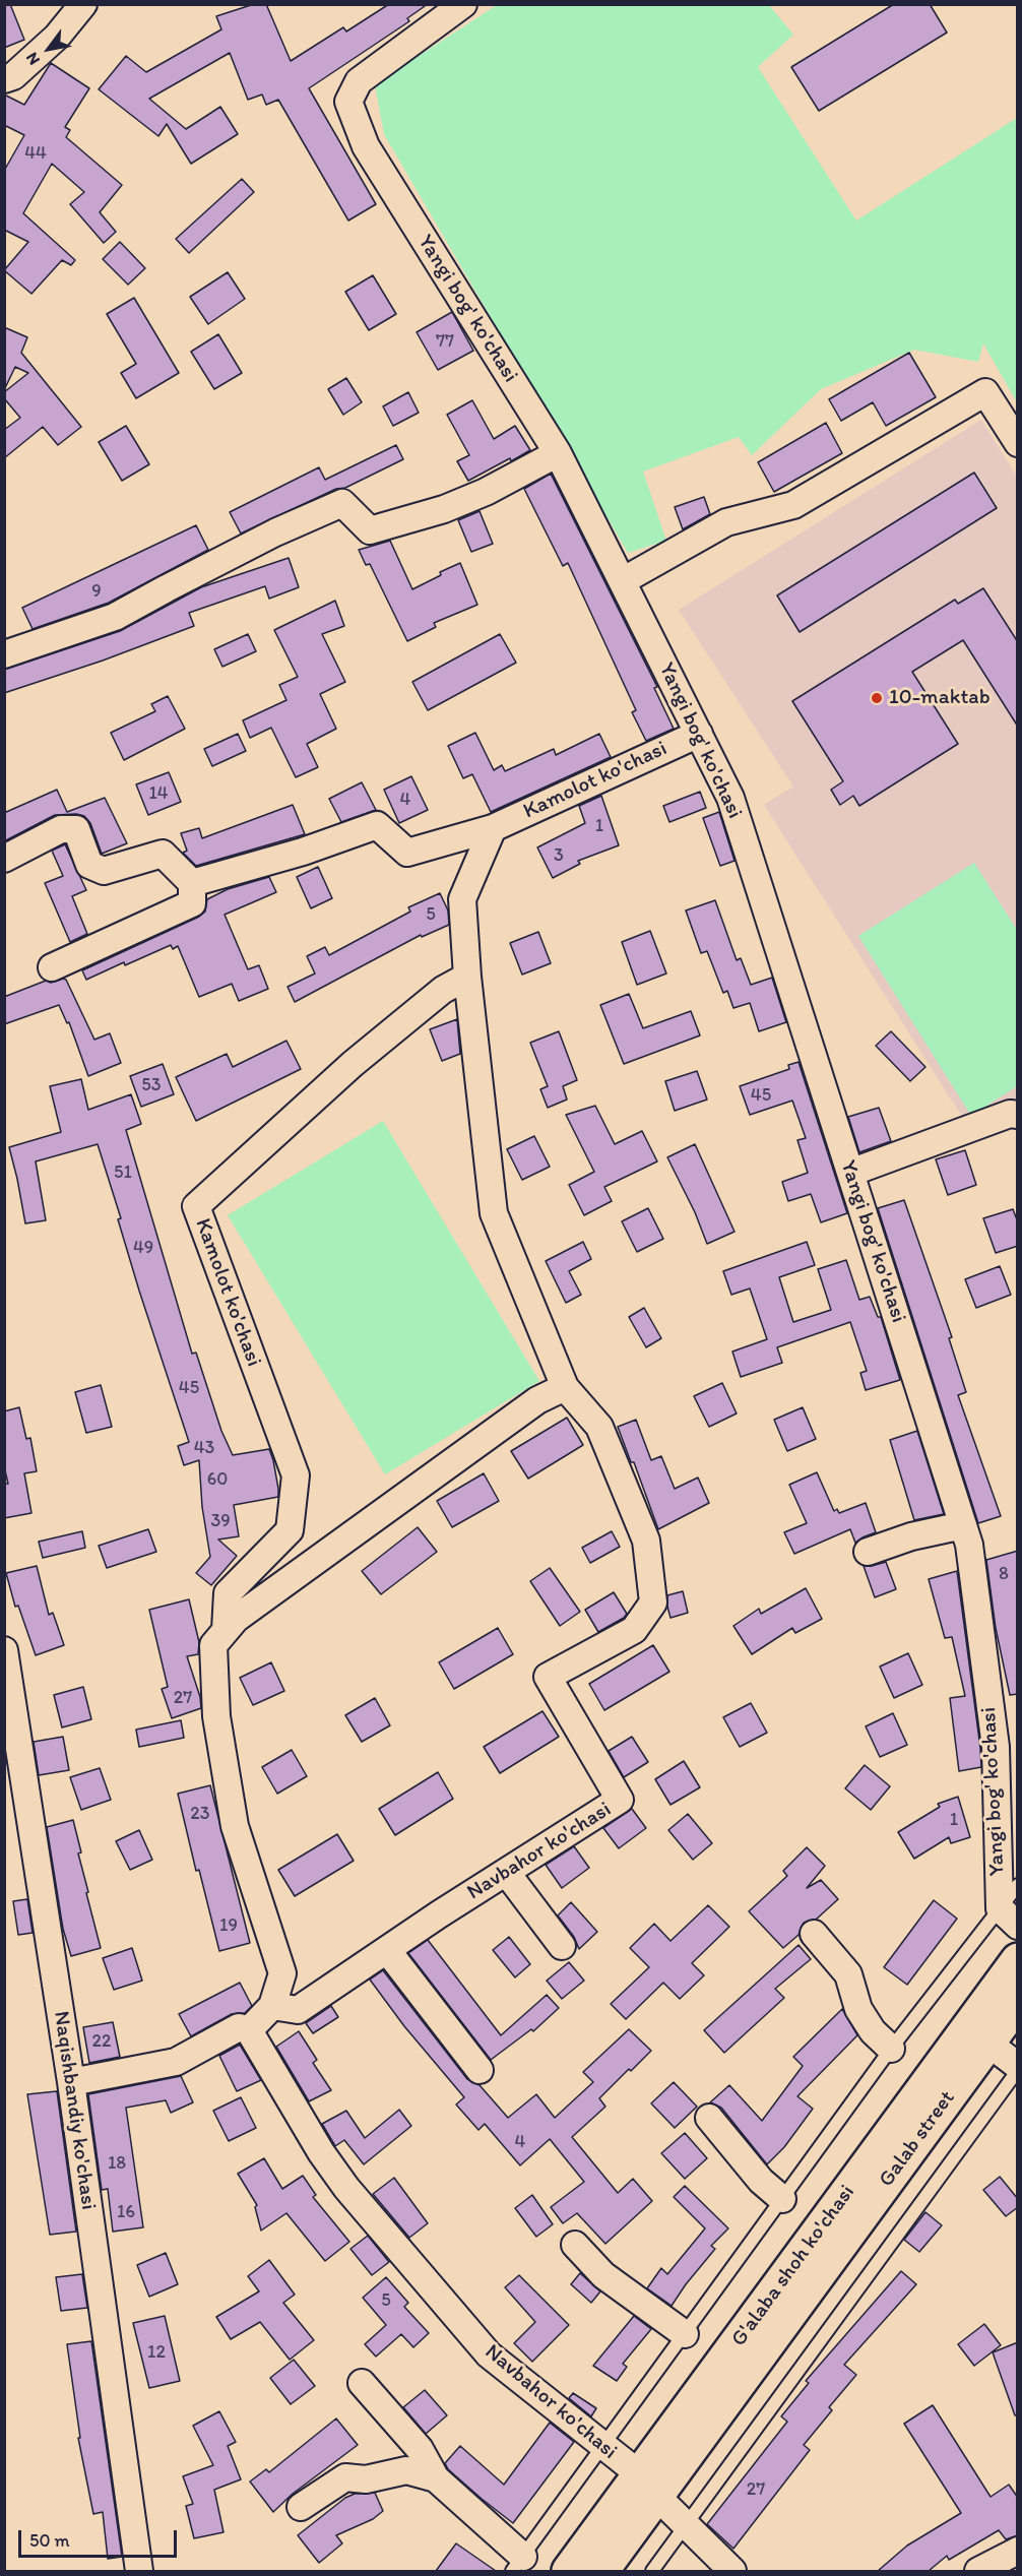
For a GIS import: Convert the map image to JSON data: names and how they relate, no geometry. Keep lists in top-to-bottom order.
{
  "streets": {
    "main road": ["Galab street", "G'alaba shoh ko'chasi"],
    "street": [
      "Yangi bog' ko'chasi",
      "Kamolot ko'chasi",
      "Navbahor ko'chasi",
      "Naqishbandiy ko'chasi"
    ]
  },
  "crossings": [
    ["Yangi bog' ko'chasi", "Kamolot ko'chasi"],
    ["Navbahor ko'chasi", "Galab street"],
    ["Navbahor ko'chasi", "G'alaba shoh ko'chasi"],
    ["Galab street", "G'alaba shoh ko'chasi"]
  ],
  "places": ["10-maktab"],
  "house_numbers": [
    "44",
    "77",
    "9",
    "14",
    "4",
    "1",
    "3",
    "5",
    "53",
    "45",
    "51",
    "49",
    "45",
    "43",
    "60",
    "39",
    "8",
    "27",
    "23",
    "1",
    "19",
    "22",
    "4",
    "18",
    "16",
    "5",
    "12",
    "27"
  ],
  "scale_bar": "50 m",
  "north": "bottom left"
}
